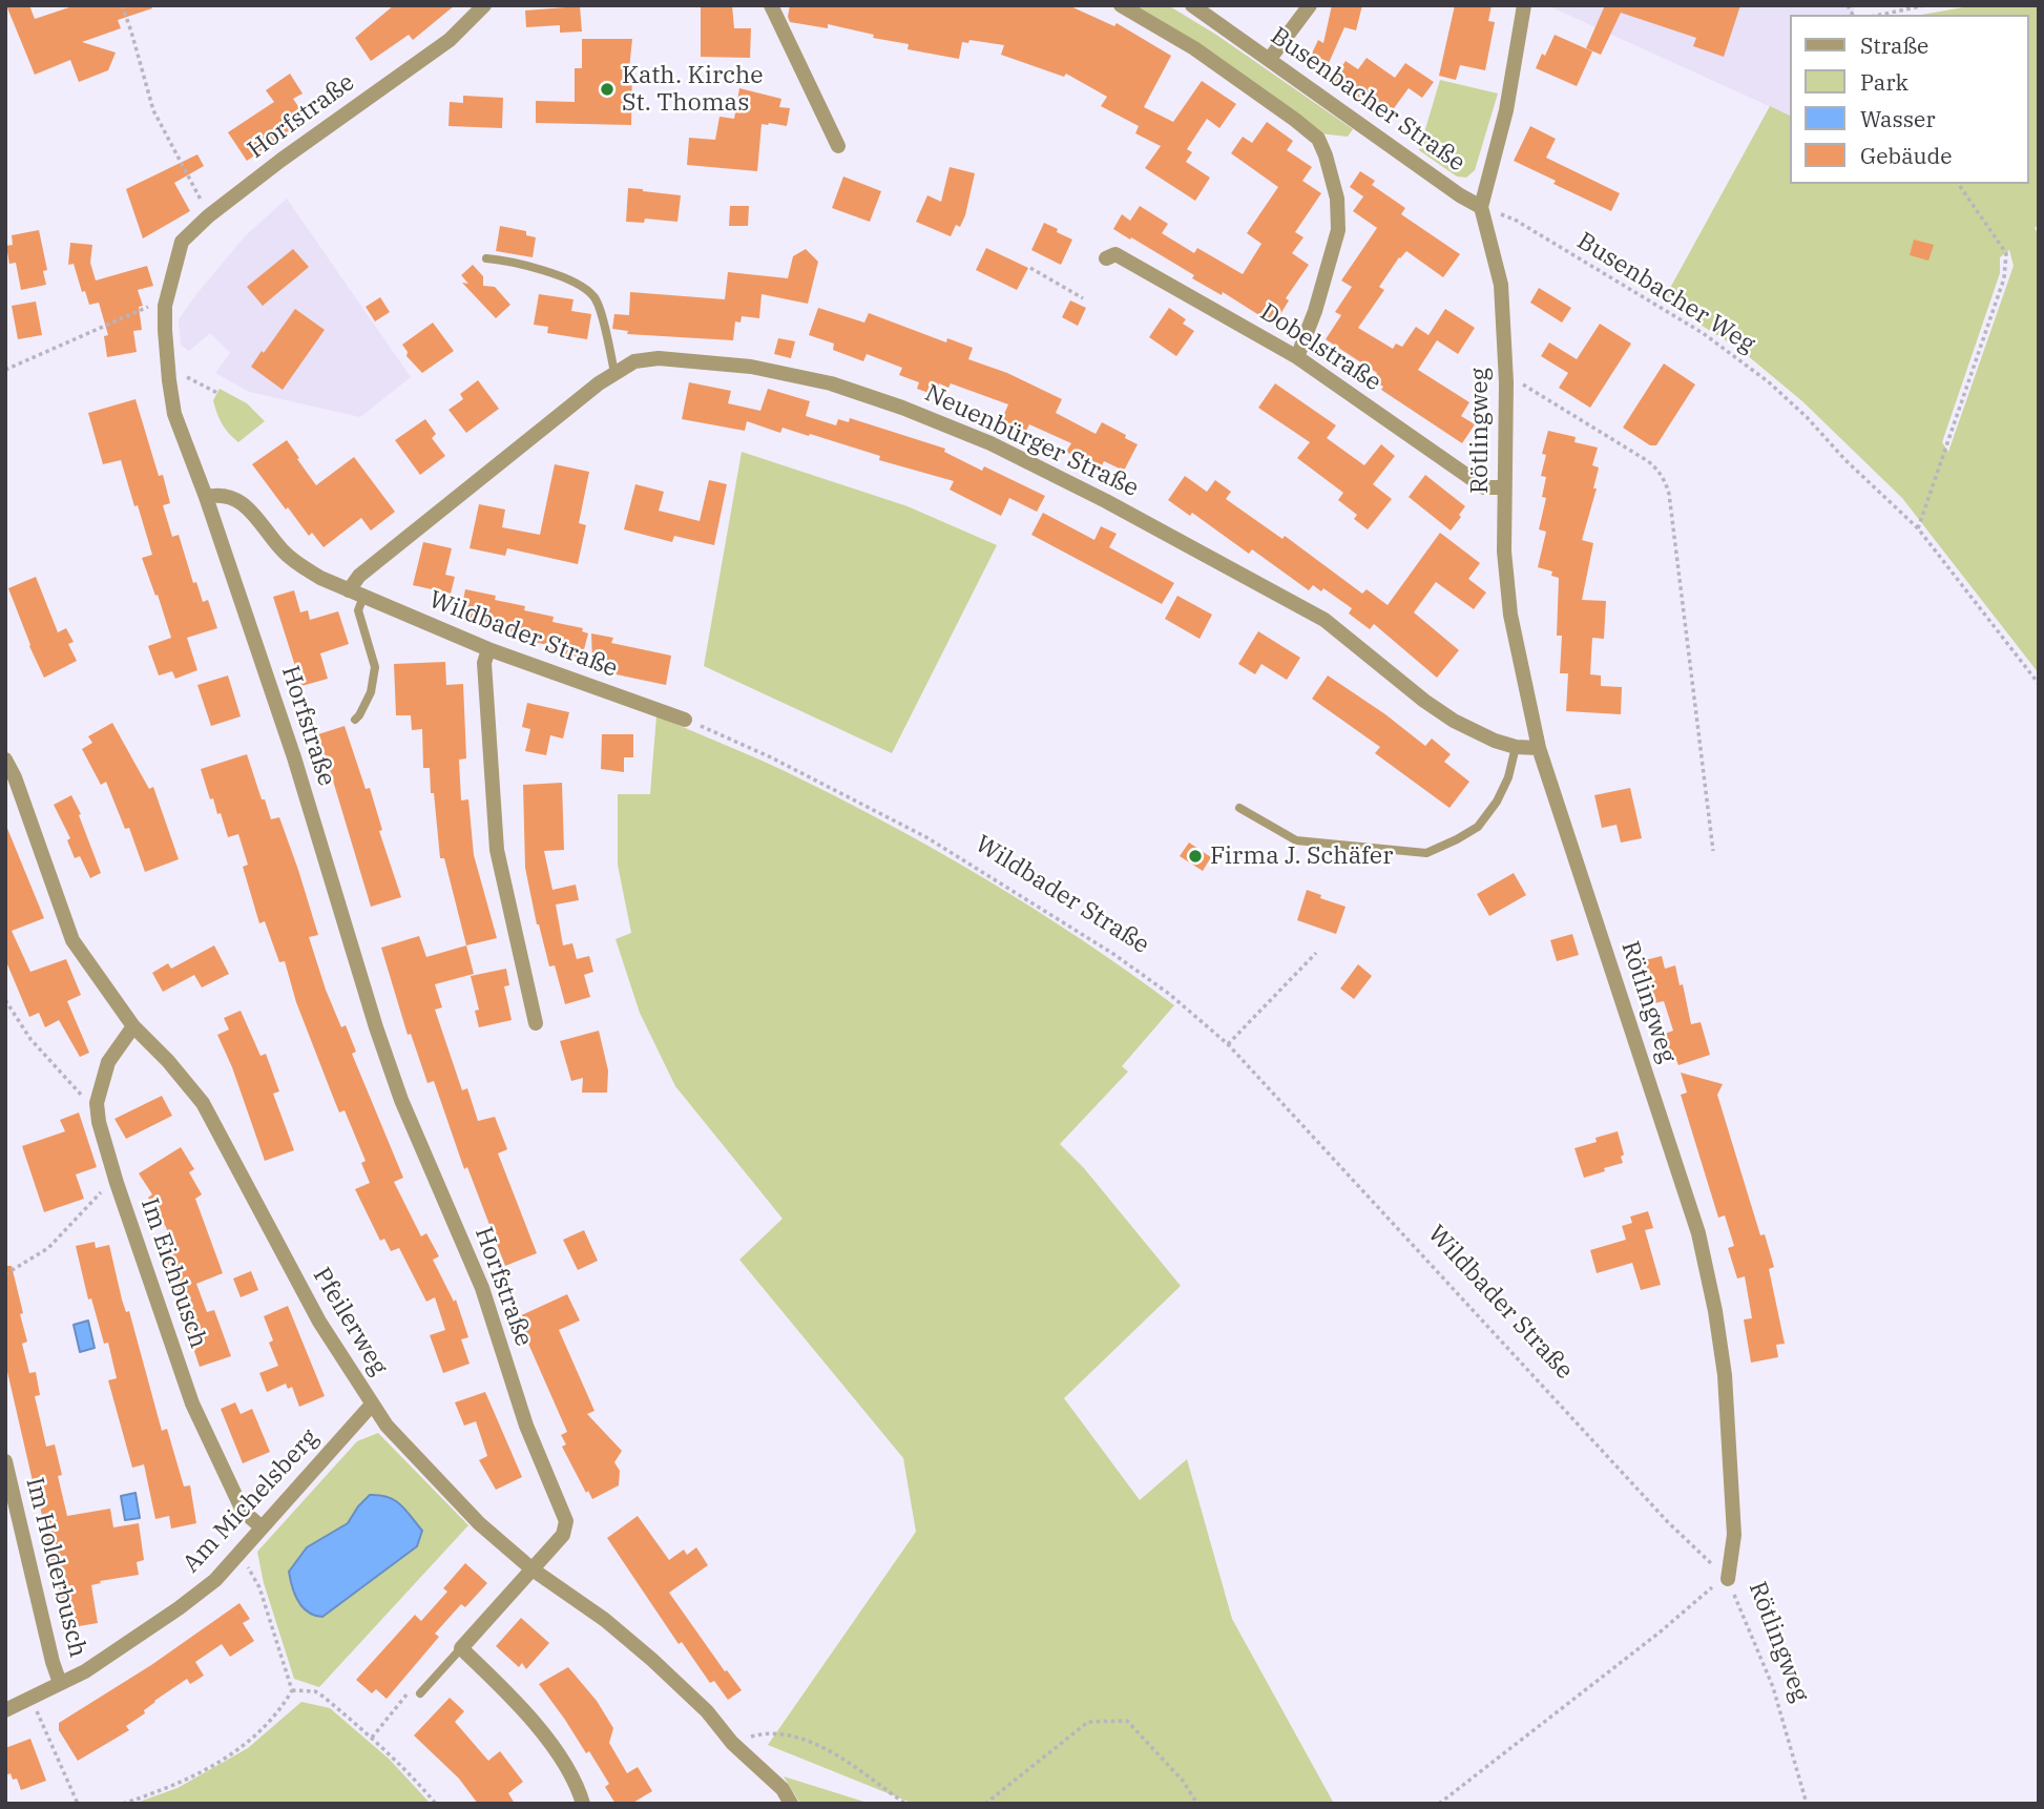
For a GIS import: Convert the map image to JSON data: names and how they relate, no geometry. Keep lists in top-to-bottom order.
{
  "streets": {
    "street": [
      "Busenbacher Straße",
      "Horfstraße",
      "Dobelstraße",
      "Rötlingweg",
      "Neuenbürger Straße",
      "Wildbader Straße",
      "Im Eichbusch",
      "Pfeilerweg",
      "Am Michelsberg",
      "Im Holderbusch"
    ],
    "path": ["Busenbacher Weg"]
  },
  "crossings": [
    ["Busenbacher Straße", "Rötlingweg"],
    ["Horfstraße", "Wildbader Straße"],
    ["Horfstraße", "Pfeilerweg"],
    ["Dobelstraße", "Rötlingweg"],
    ["Rötlingweg", "Neuenbürger Straße"],
    ["Rötlingweg", "Wildbader Straße"],
    ["Neuenbürger Straße", "Wildbader Straße"],
    ["Im Eichbusch", "Pfeilerweg"],
    ["Im Eichbusch", "Am Michelsberg"],
    ["Pfeilerweg", "Am Michelsberg"],
    ["Am Michelsberg", "Im Holderbusch"]
  ],
  "places": ["Kath. Kirche St. Thomas", "Firma J. Schäfer"],
  "legend": [
    "Straße",
    "Park",
    "Wasser",
    "Gebäude"
  ]
}
